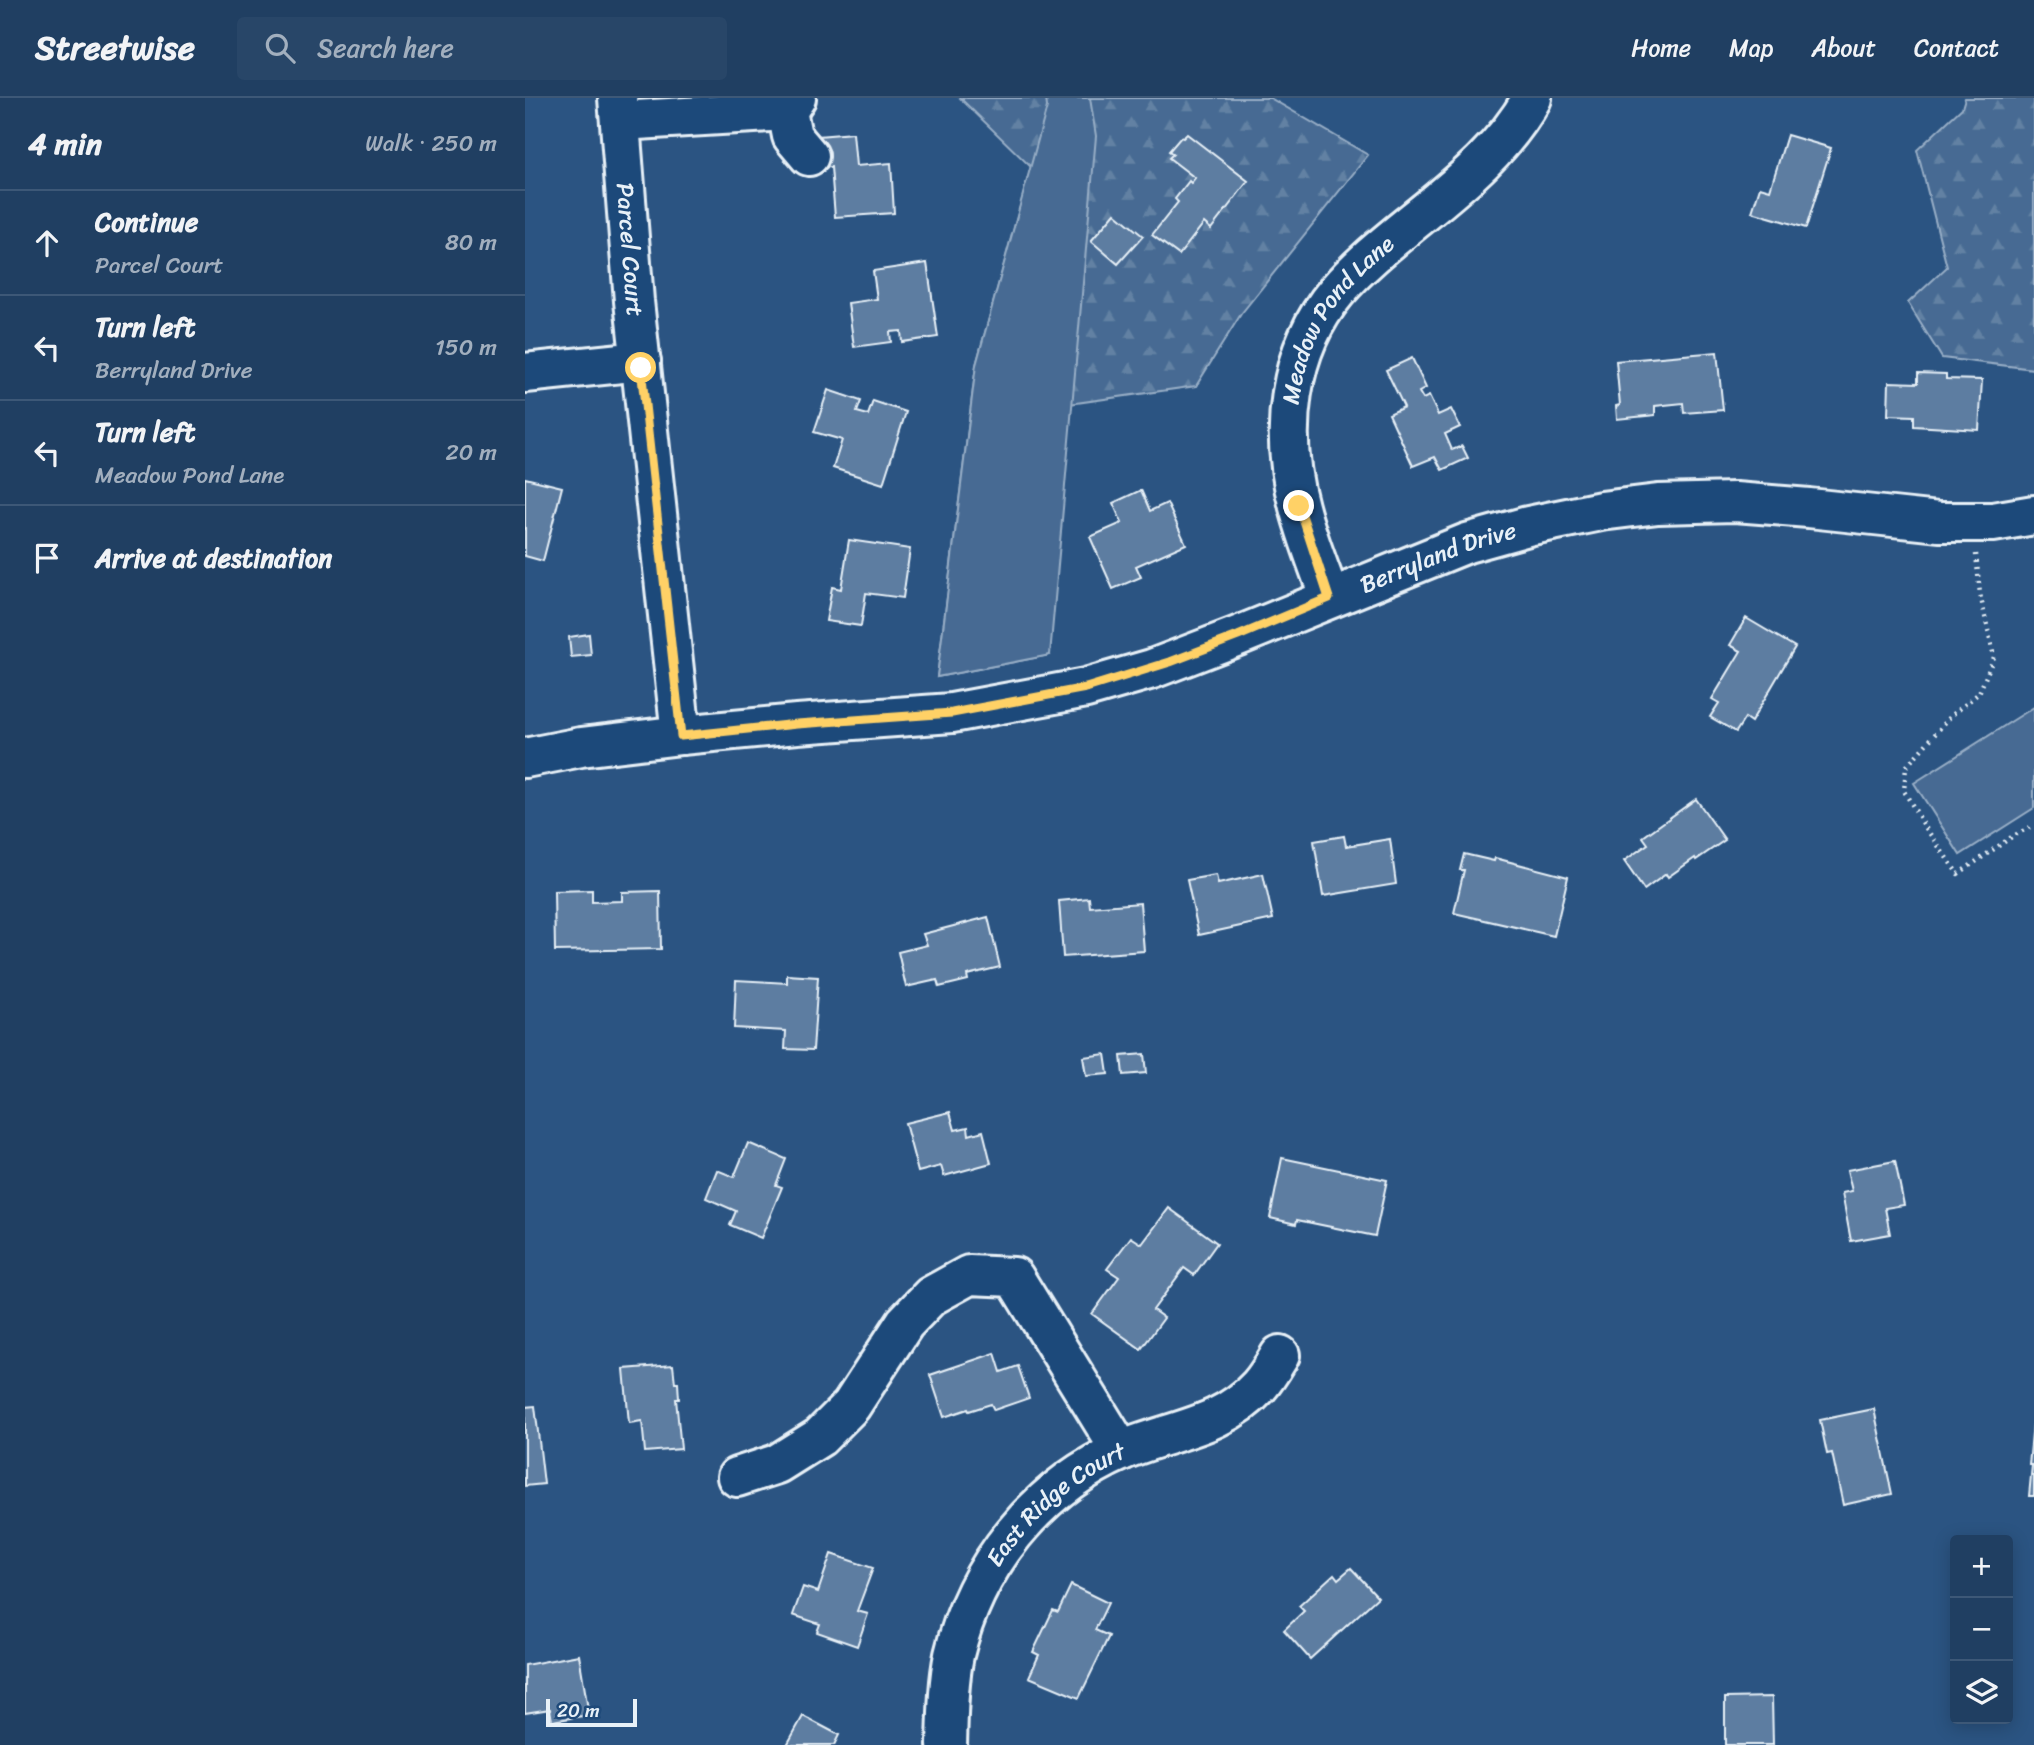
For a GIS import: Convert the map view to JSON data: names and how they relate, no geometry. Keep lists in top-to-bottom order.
{
  "streets": {
    "street": [
      "Parcel Court",
      "Meadow Pond Lane",
      "Berryland Drive",
      "East Ridge Court"
    ]
  },
  "crossings": [
    ["Parcel Court", "Berryland Drive"],
    ["Meadow Pond Lane", "Berryland Drive"]
  ],
  "scale_bar": "20 m",
  "page": {
    "header": "Streetwise",
    "search": "Search here",
    "nav": [
      "Home",
      "Map",
      "About",
      "Contact"
    ],
    "heading": ["4 min", "Walk · 250 m"],
    "list": [
      ["Continue", "Parcel Court", "80 m"],
      ["Turn left", "Berryland Drive", "150 m"],
      ["Turn left", "Meadow Pond Lane", "20 m"],
      "Arrive at destination"
    ],
    "map_buttons": ["+", "−"],
    "scale": "20 m"
  }
}
